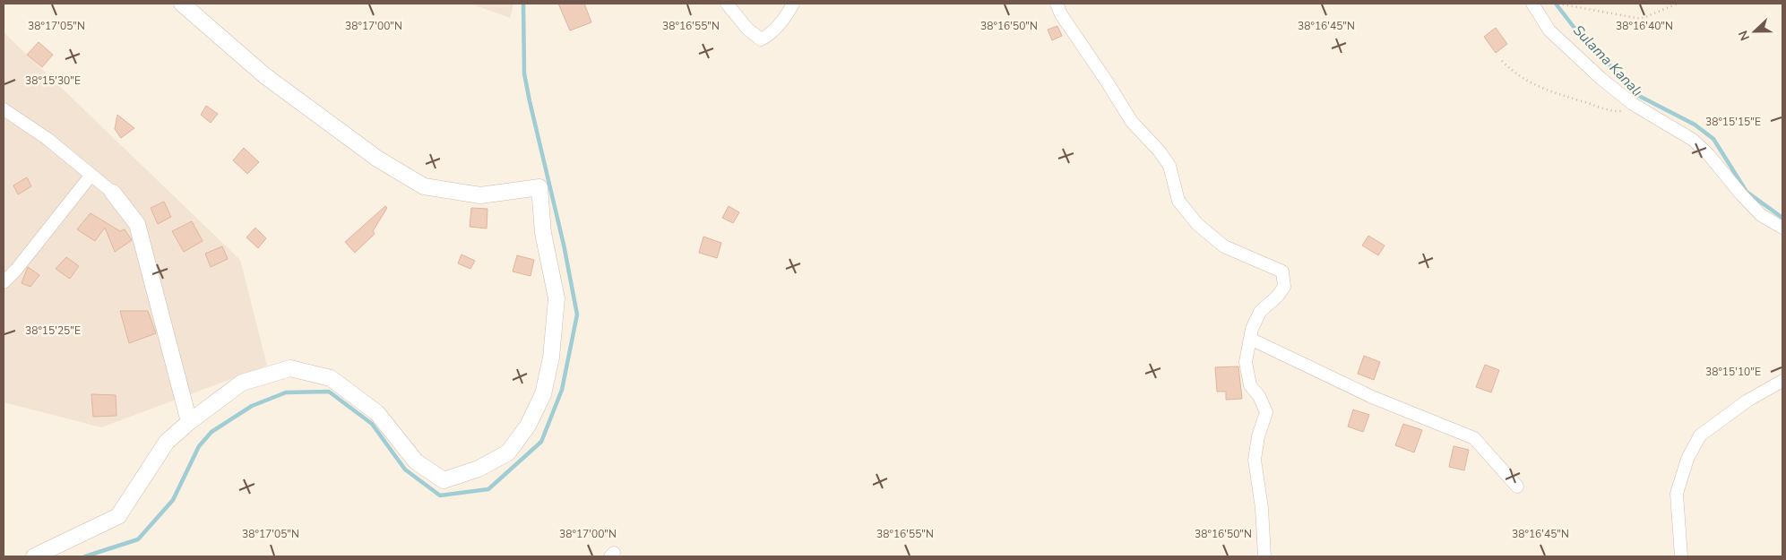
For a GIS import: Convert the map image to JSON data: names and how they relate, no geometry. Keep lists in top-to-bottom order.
{
  "water": ["Sulama Kanalı"],
  "north": "left",
  "coordinates": [
    "38°17'05\"N",
    "38°17'00\"N",
    "38°16'55\"N",
    "38°16'50\"N",
    "38°16'45\"N",
    "38°16'40\"N",
    "38°15'30\"E",
    "38°15'15\"E",
    "38°15'25\"E",
    "38°15'10\"E"
  ]
}
